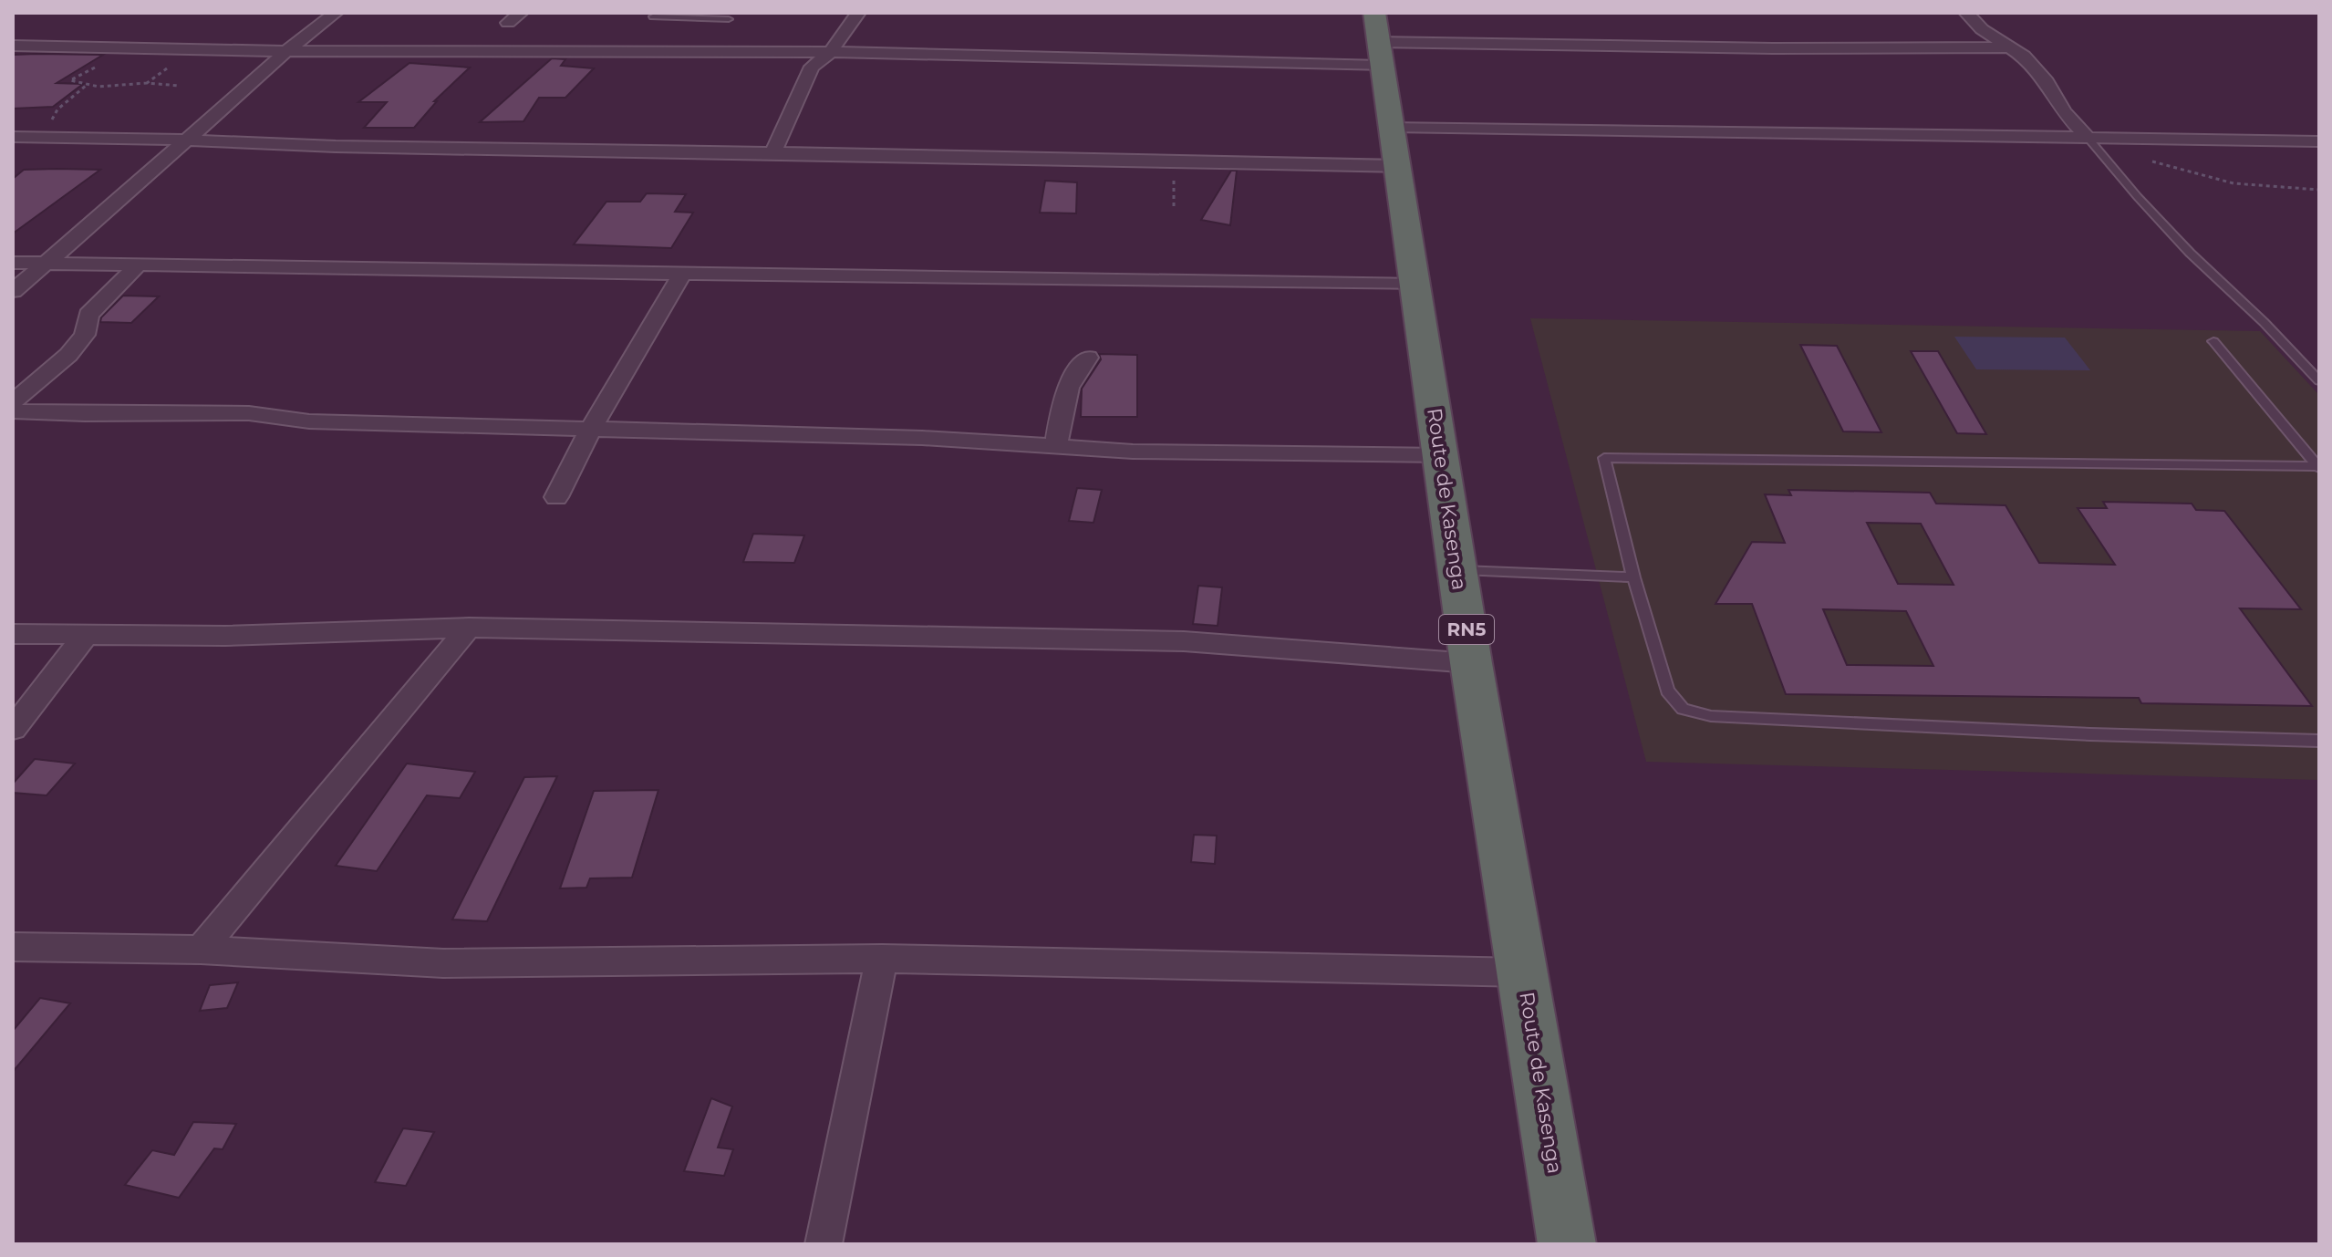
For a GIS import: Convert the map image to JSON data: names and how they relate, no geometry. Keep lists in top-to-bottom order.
{
  "streets": {
    "highway": ["Route de Kasenga", "RN5"]
  }
}
